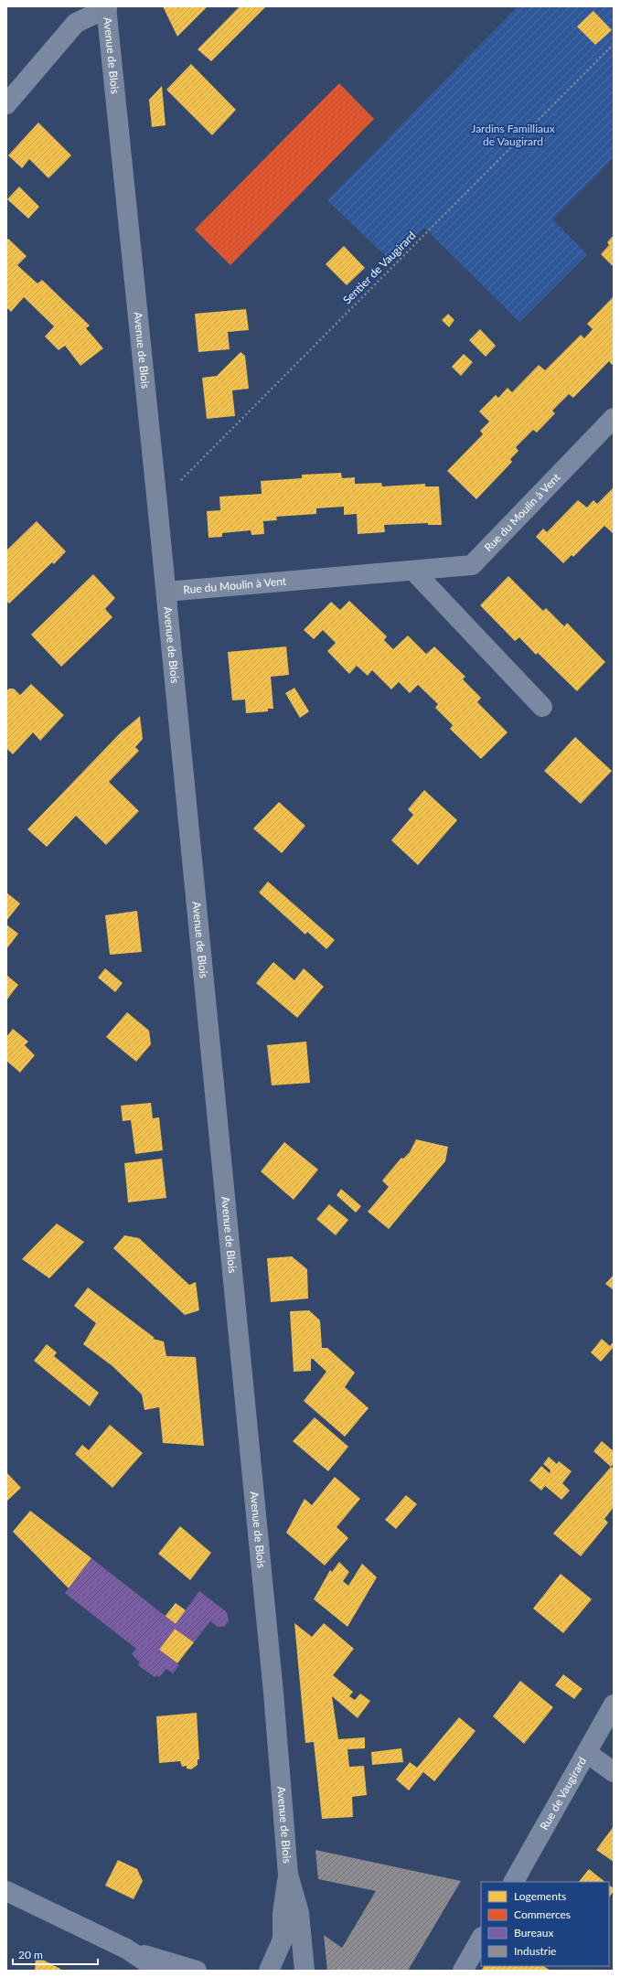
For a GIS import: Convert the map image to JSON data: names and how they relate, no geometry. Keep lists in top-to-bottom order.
{
  "streets": {
    "main road": ["Avenue de Blois"],
    "street": ["Rue du Moulin à Vent", "Rue de Vaugirard"],
    "path": ["Sentier de Vaugirard"]
  },
  "crossings": [
    ["Avenue de Blois", "Sentier de Vaugirard"],
    ["Avenue de Blois", "Rue du Moulin à Vent"]
  ],
  "parks": ["Jardins Familliaux de Vaugirard"],
  "legend": [
    "Logements",
    "Commerces",
    "Bureaux",
    "Industrie"
  ],
  "scale_bar": "20 m"
}
